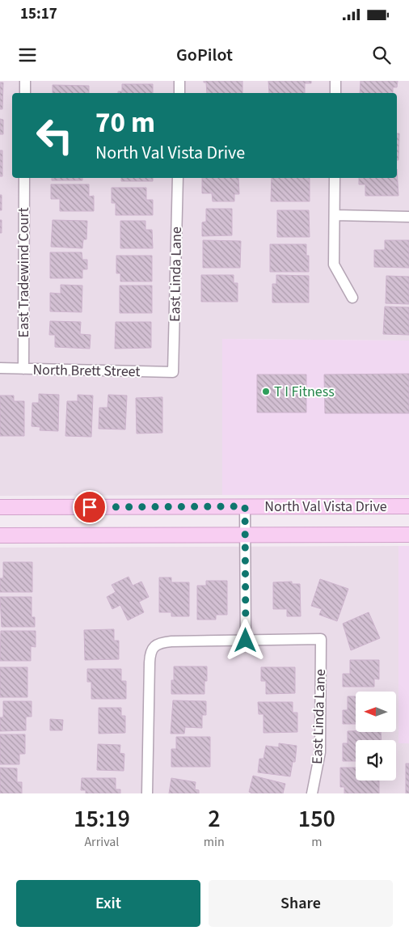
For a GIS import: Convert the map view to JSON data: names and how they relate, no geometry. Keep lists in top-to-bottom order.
{
  "streets": {
    "main road": ["North Val Vista Drive"],
    "street": ["East Tradewind Court", "East Linda Lane", "North Brett Street"]
  },
  "crossings": [
    ["East Tradewind Court", "North Brett Street"],
    ["East Linda Lane", "North Brett Street"]
  ],
  "places": ["T I Fitness"],
  "north": "left",
  "page": {
    "status": "15:17",
    "header": "GoPilot",
    "turn": ["70 m", "North Val Vista Drive"],
    "eta": [
      "15:19",
      "Arrival",
      "2",
      "min",
      "150",
      "m"
    ],
    "buttons": ["Exit", "Share"]
  }
}
